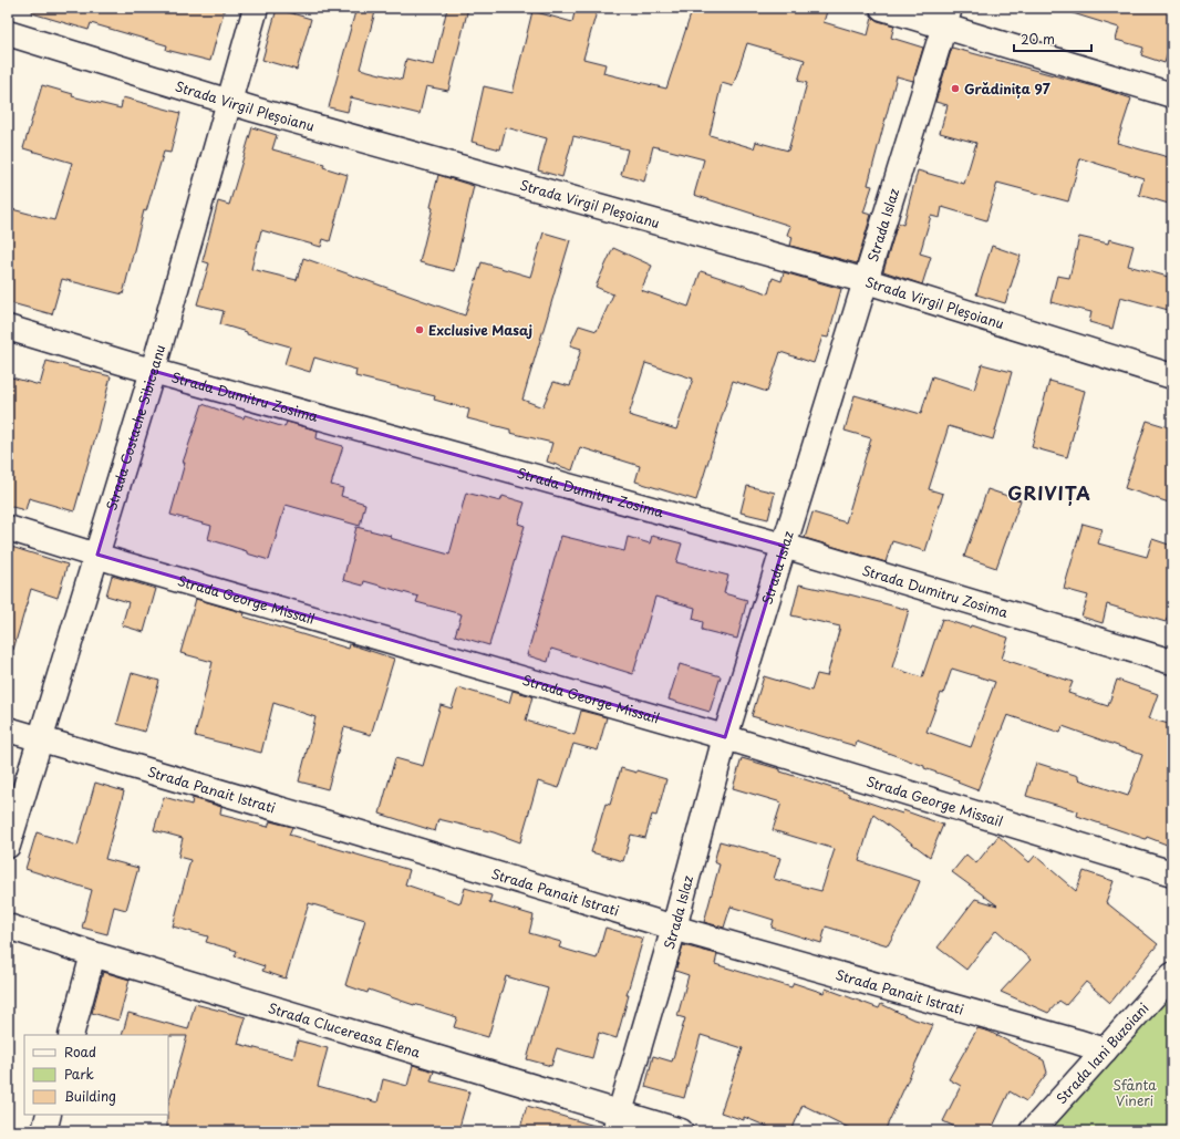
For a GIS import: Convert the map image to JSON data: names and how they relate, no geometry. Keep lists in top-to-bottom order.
{
  "streets": {
    "street": [
      "Strada Virgil Pleșoianu",
      "Strada Islaz",
      "Strada Dumitru Zosima",
      "Strada Costache Sibiceanu",
      "Strada George Missail",
      "Strada Panait Istrati",
      "Strada Clucereasa Elena",
      "Strada Iani Buzoiani"
    ]
  },
  "crossings": [
    ["Strada Virgil Pleșoianu", "Strada Islaz"],
    ["Strada Virgil Pleșoianu", "Strada Costache Sibiceanu"],
    ["Strada Islaz", "Strada Dumitru Zosima"],
    ["Strada Islaz", "Strada George Missail"],
    ["Strada Islaz", "Strada Panait Istrati"],
    ["Strada Islaz", "Strada Clucereasa Elena"],
    ["Strada Dumitru Zosima", "Strada Costache Sibiceanu"],
    ["Strada Costache Sibiceanu", "Strada George Missail"],
    ["Strada Costache Sibiceanu", "Strada Panait Istrati"],
    ["Strada Panait Istrati", "Strada Iani Buzoiani"]
  ],
  "districts": ["GRIVIȚA"],
  "parks": ["Sfânta Vineri"],
  "places": ["Grădinița 97", "Exclusive Masaj"],
  "legend": ["Road", "Park", "Building"],
  "scale_bar": "20 m"
}
